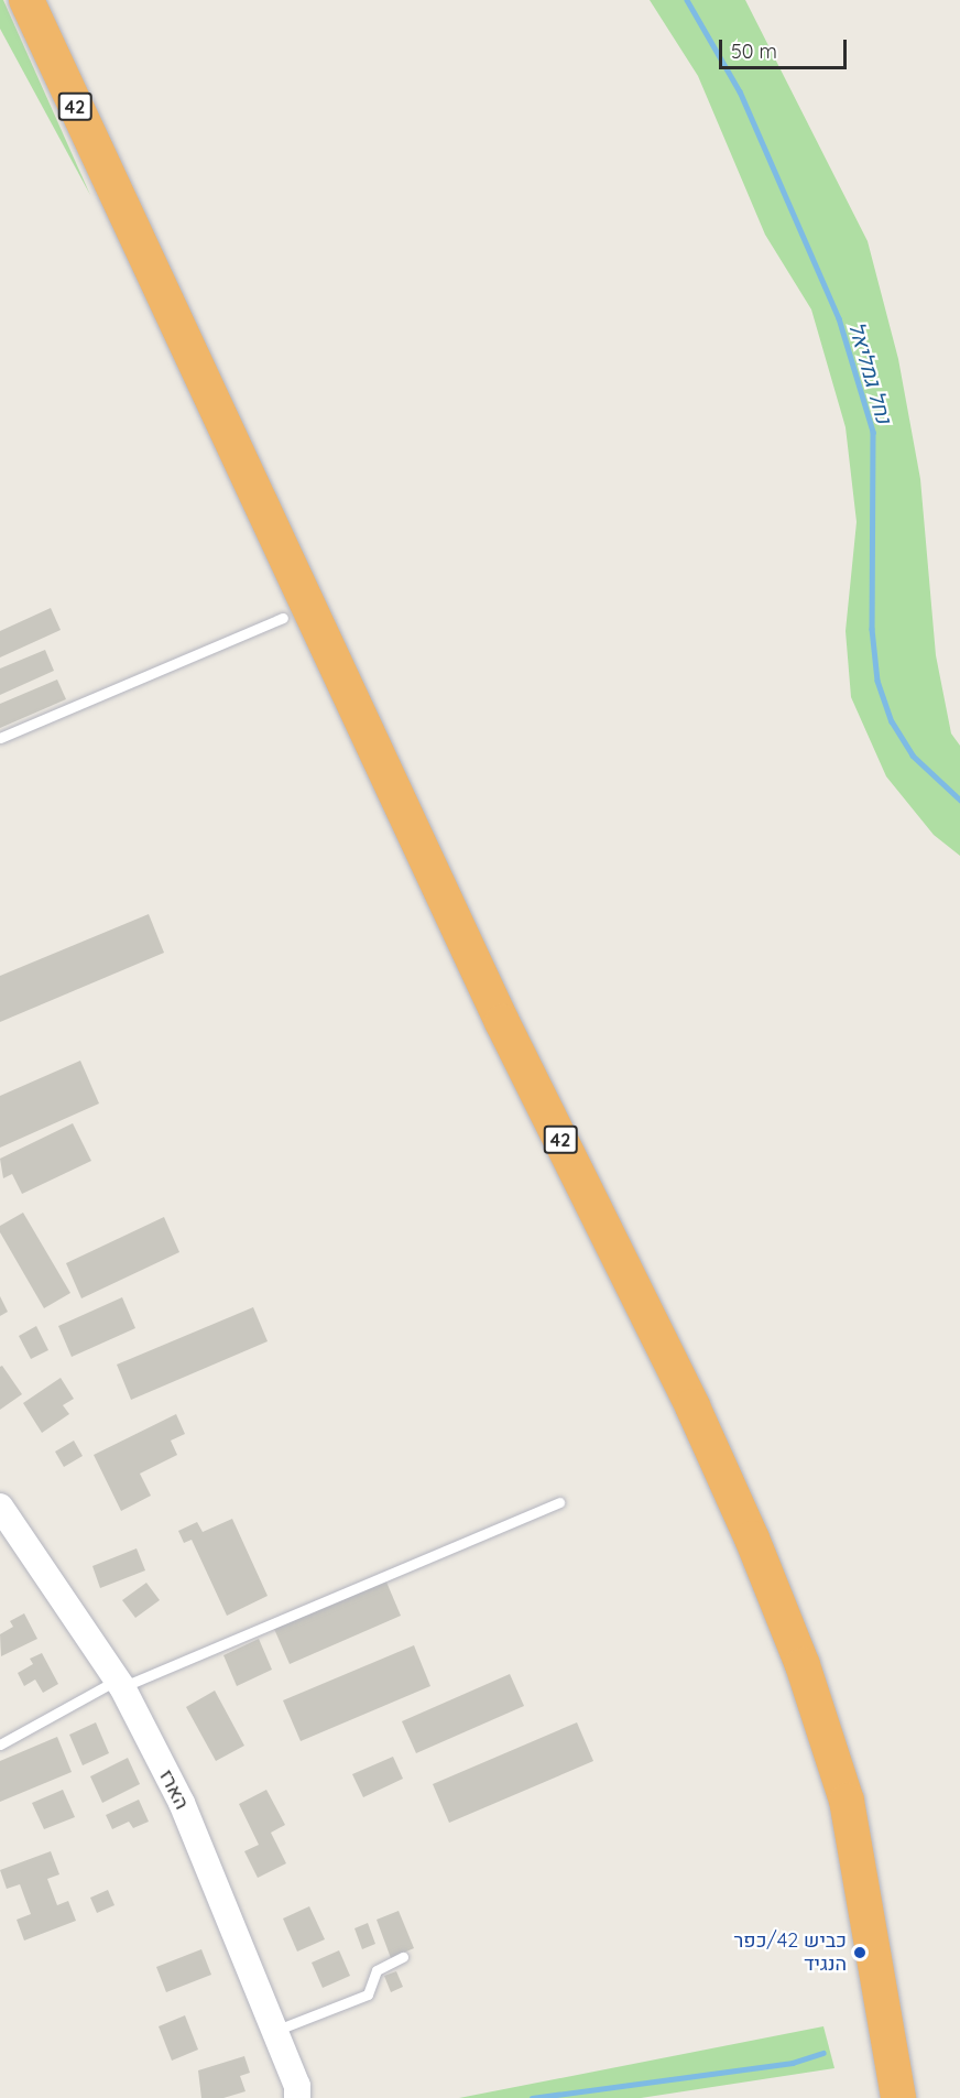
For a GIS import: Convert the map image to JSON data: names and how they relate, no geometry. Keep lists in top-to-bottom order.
{
  "streets": {
    "highway": ["42"],
    "street": ["הארז"]
  },
  "water": ["נחל גמליאל"],
  "places": ["כביש 42/כפר הנגיד"],
  "scale_bar": "50 m"
}
